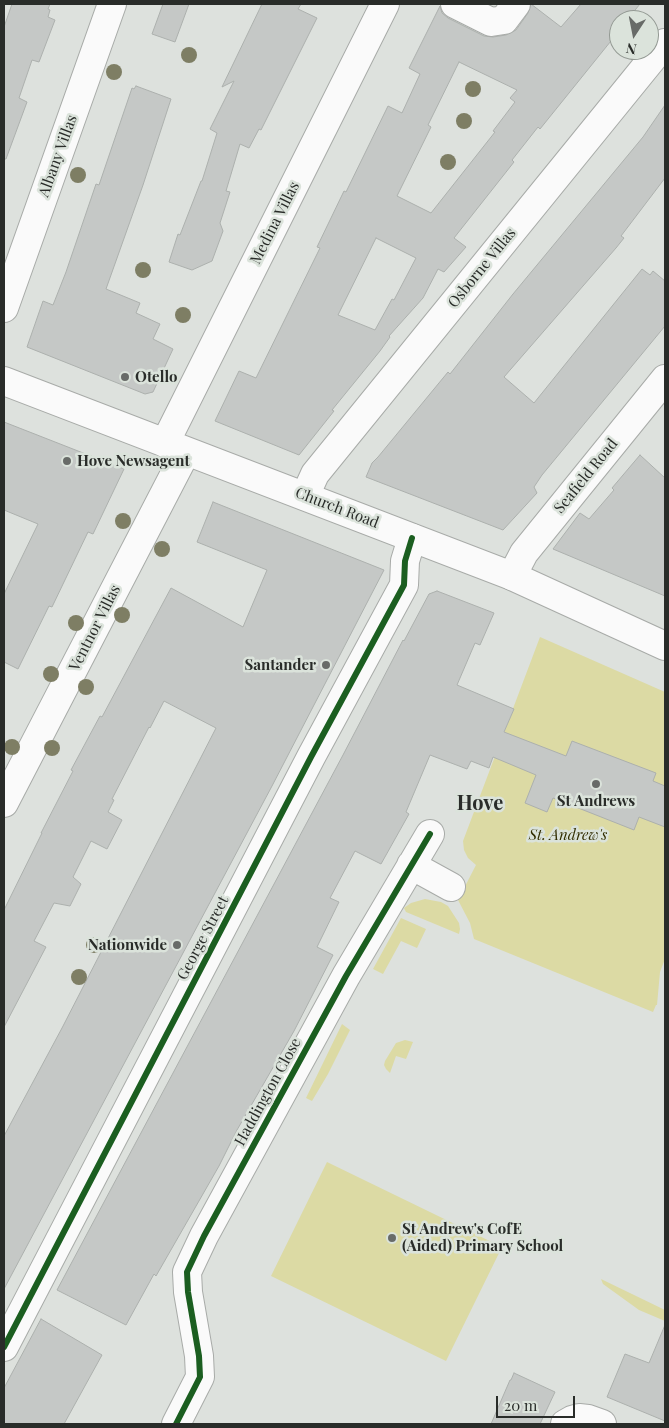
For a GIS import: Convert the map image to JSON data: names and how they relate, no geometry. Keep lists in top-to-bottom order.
{
  "streets": {
    "street": [
      "Albany Villas",
      "Medina Villas",
      "Osborne Villas",
      "Seafield Road",
      "Church Road",
      "Ventnor Villas",
      "George Street",
      "Haddington Close"
    ]
  },
  "crossings": [
    ["Medina Villas", "Church Road"],
    ["Medina Villas", "Ventnor Villas"],
    ["Osborne Villas", "Church Road"],
    ["Seafield Road", "Church Road"],
    ["Church Road", "Ventnor Villas"],
    ["Church Road", "George Street"]
  ],
  "districts": ["Hove"],
  "parks": ["St. Andrew's"],
  "places": [
    "Otello",
    "Hove Newsagent",
    "Santander",
    "St Andrews",
    "Nationwide",
    "St Andrew's CofE (Aided) Primary School"
  ],
  "scale_bar": "20 m",
  "north": "bottom"
}
